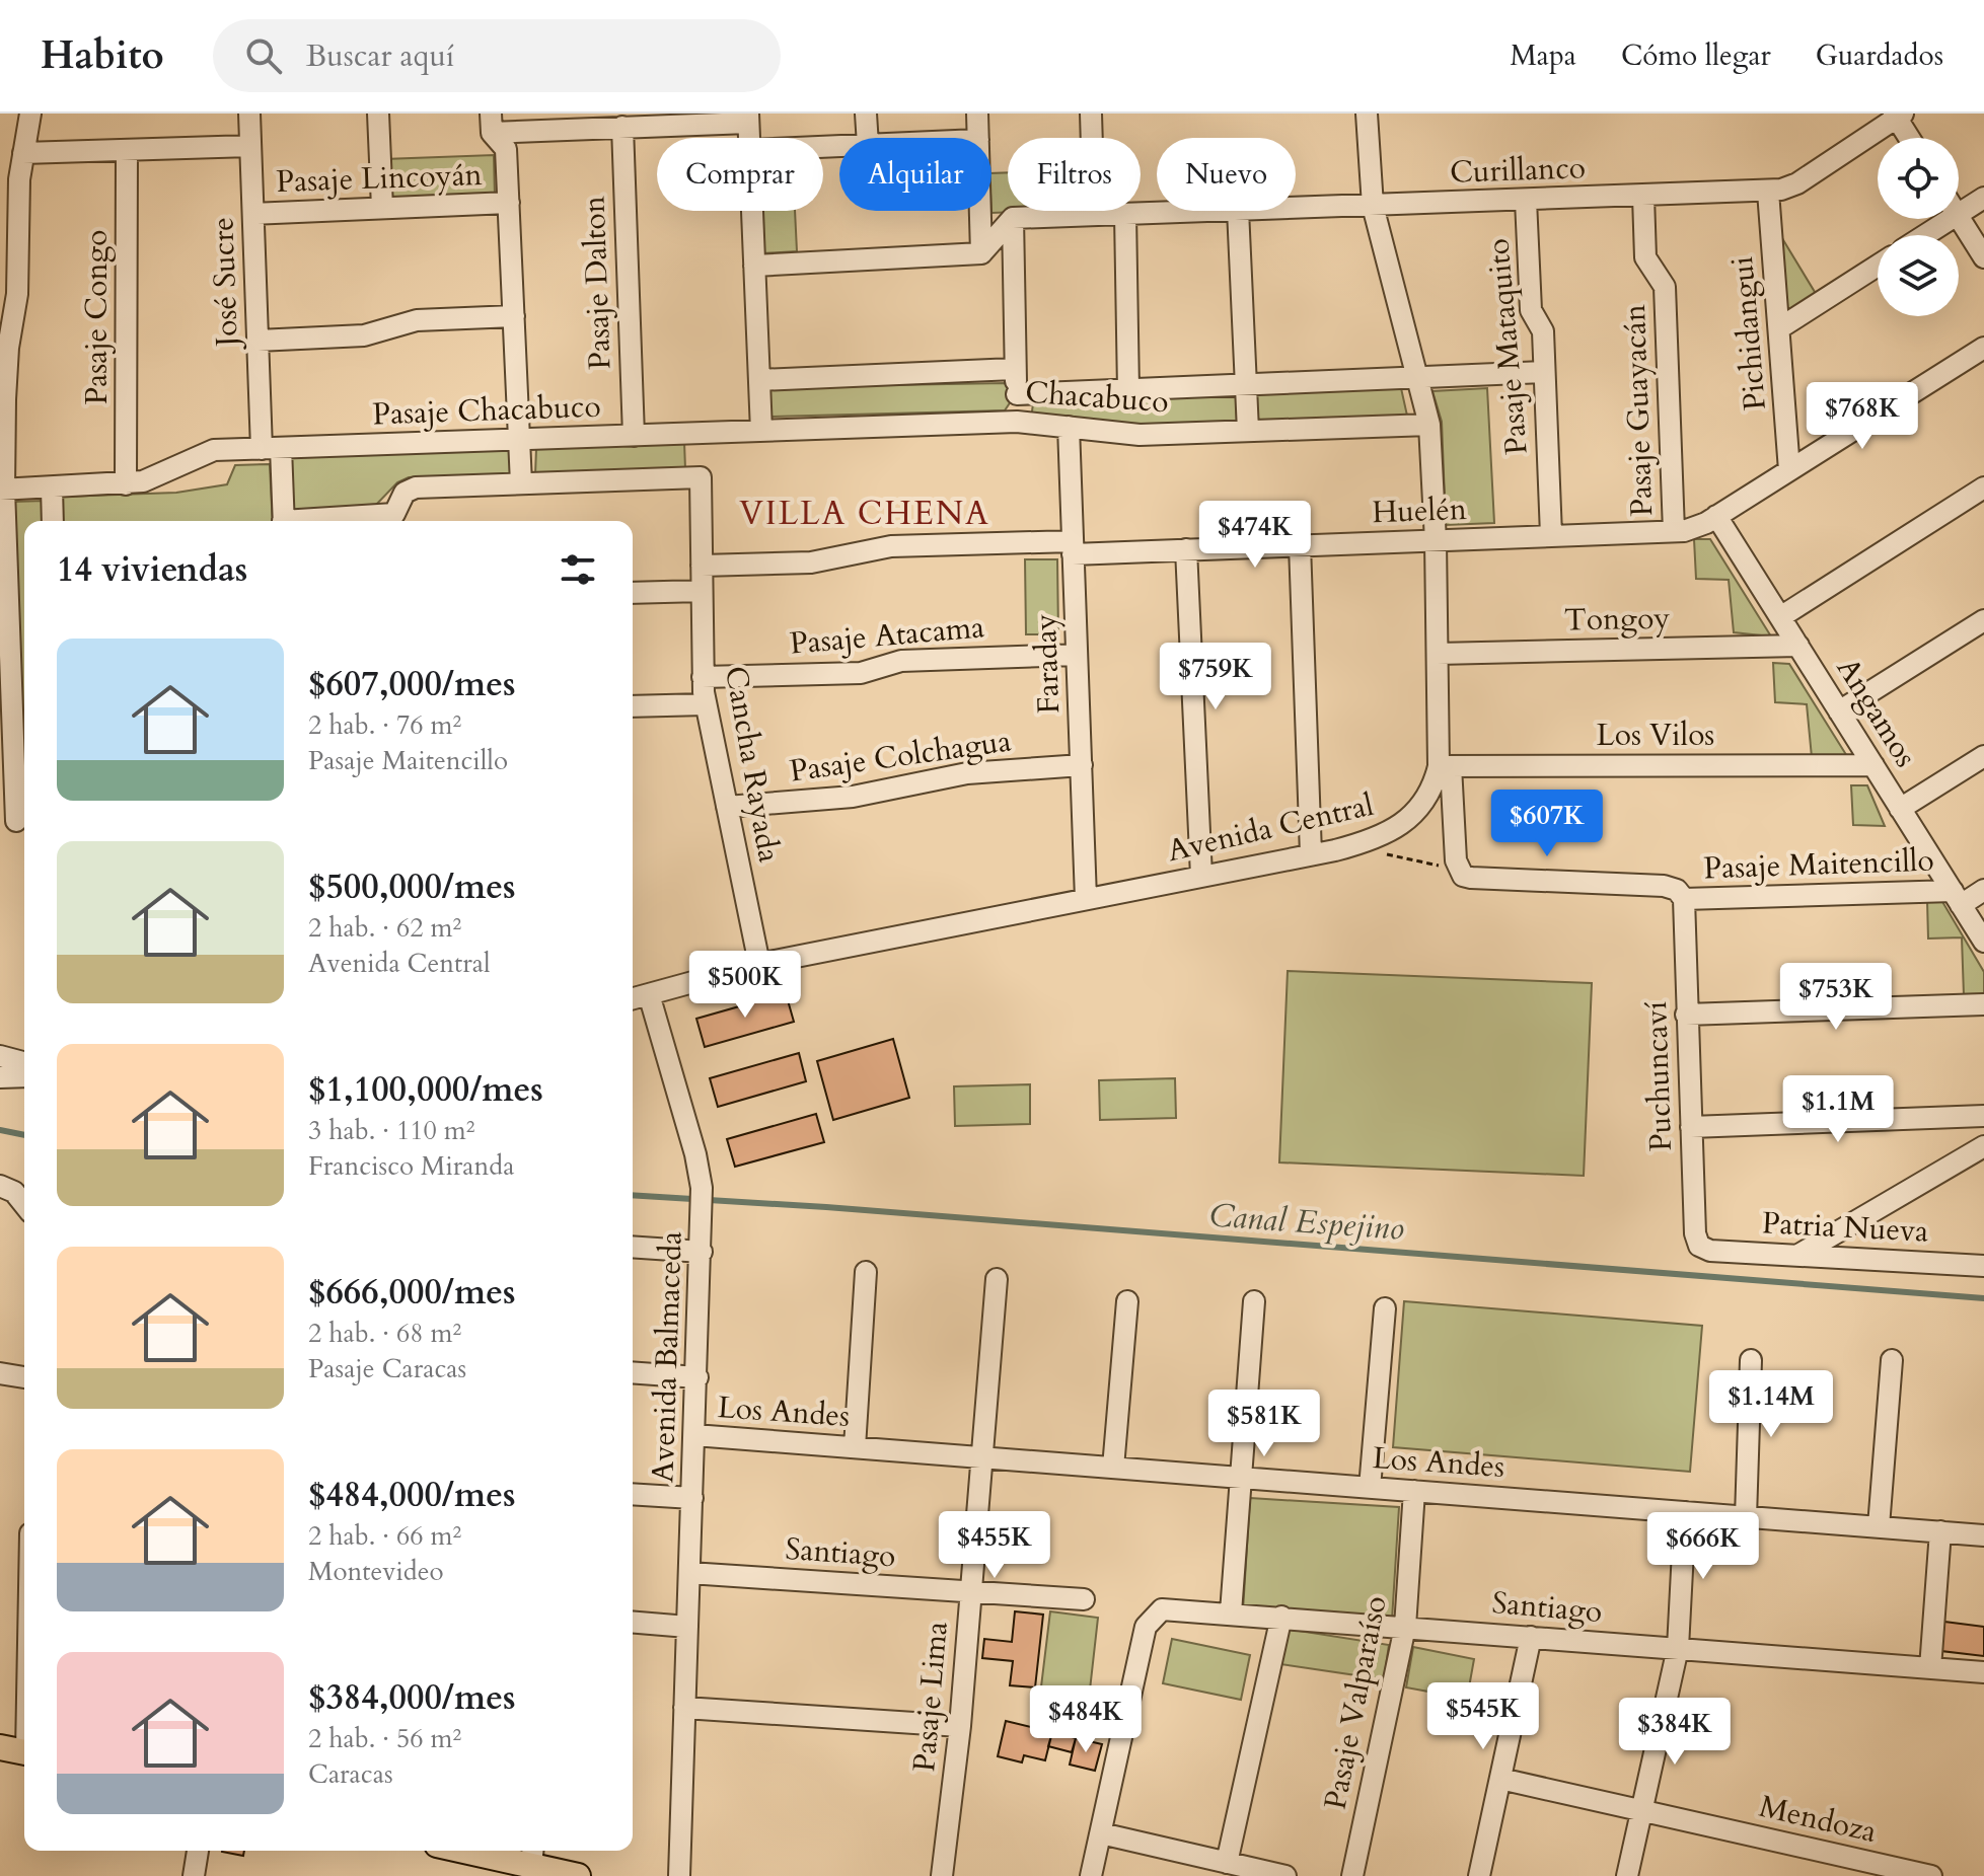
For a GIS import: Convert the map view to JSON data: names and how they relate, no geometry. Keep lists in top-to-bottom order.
{
  "streets": {
    "street": [
      "Curillanco",
      "Pasaje Lincoyán",
      "José Sucre",
      "Pasaje Dalton",
      "Pasaje Congo",
      "Pichidangui",
      "Pasaje Mataquito",
      "Chacabuco",
      "Pasaje Chacabuco",
      "Pasaje Guayacán",
      "Huelén",
      "Tongoy",
      "Pasaje Atacama",
      "Faraday",
      "Angamos",
      "Los Vilos",
      "Pasaje Colchagua",
      "Cancha Rayada",
      "Avenida Central",
      "Pasaje Maitencillo",
      "Puchuncaví",
      "Patria Nueva",
      "Avenida Balmaceda",
      "Los Andes",
      "Santiago",
      "Pasaje Lima",
      "Pasaje Valparaíso",
      "Mendoza"
    ]
  },
  "crossings": [
    ["Curillanco", "Pichidangui"],
    ["Curillanco", "Pasaje Mataquito"],
    ["Curillanco", "Pasaje Guayacán"],
    ["Curillanco", "Avenida Central"],
    ["Pasaje Lincoyán", "José Sucre"],
    ["Pasaje Lincoyán", "Pasaje Dalton"],
    ["José Sucre", "Pasaje Chacabuco"],
    ["Pasaje Dalton", "Pasaje Chacabuco"],
    ["Pasaje Congo", "Pasaje Chacabuco"],
    ["Pichidangui", "Huelén"],
    ["Pasaje Mataquito", "Chacabuco"],
    ["Pasaje Mataquito", "Huelén"],
    ["Chacabuco", "Pasaje Chacabuco"],
    ["Chacabuco", "Faraday"],
    ["Chacabuco", "Avenida Central"],
    ["Pasaje Guayacán", "Huelén"],
    ["Huelén", "Faraday"],
    ["Huelén", "Angamos"],
    ["Huelén", "Cancha Rayada"],
    ["Huelén", "Avenida Central"],
    ["Tongoy", "Angamos"],
    ["Tongoy", "Avenida Central"],
    ["Pasaje Atacama", "Faraday"],
    ["Pasaje Atacama", "Cancha Rayada"],
    ["Faraday", "Pasaje Colchagua"],
    ["Faraday", "Avenida Central"],
    ["Angamos", "Los Vilos"],
    ["Angamos", "Pasaje Maitencillo"],
    ["Los Vilos", "Avenida Central"],
    ["Pasaje Colchagua", "Cancha Rayada"],
    ["Cancha Rayada", "Avenida Central"],
    ["Avenida Central", "Avenida Balmaceda"],
    ["Pasaje Maitencillo", "Puchuncaví"],
    ["Puchuncaví", "Patria Nueva"],
    ["Avenida Balmaceda", "Los Andes"],
    ["Avenida Balmaceda", "Santiago"],
    ["Los Andes", "Pasaje Lima"],
    ["Los Andes", "Pasaje Valparaíso"],
    ["Santiago", "Pasaje Lima"],
    ["Santiago", "Pasaje Valparaíso"]
  ],
  "districts": ["VILLA CHENA"],
  "water": ["Canal Espejino"],
  "page": {
    "header": "Habito",
    "search": "Buscar aquí",
    "nav": ["Mapa", "Cómo llegar", "Guardados"],
    "chip": [
      "Comprar",
      "Alquilar",
      "Filtros",
      "Nuevo"
    ],
    "price": [
      "$768K",
      "$474K",
      "$759K",
      "$607K",
      "$500K",
      "$753K",
      "$1.1M",
      "$1.14M",
      "$581K",
      "$455K",
      "$666K",
      "$545K",
      "$484K",
      "$384K"
    ],
    "heading": "14 viviendas",
    "list": [
      {
        "name": "$607,000/mes",
        "note": "2 hab. · 76 m² · Pasaje Maitencillo"
      },
      {
        "name": "$500,000/mes",
        "note": "2 hab. · 62 m² · Avenida Central"
      },
      {
        "name": "$1,100,000/mes",
        "note": "3 hab. · 110 m² · Francisco Miranda"
      },
      {
        "name": "$666,000/mes",
        "note": "2 hab. · 68 m² · Pasaje Caracas"
      },
      {
        "name": "$484,000/mes",
        "note": "2 hab. · 66 m² · Montevideo"
      },
      {
        "name": "$384,000/mes",
        "note": "2 hab. · 56 m² · Caracas"
      }
    ]
  }
}
